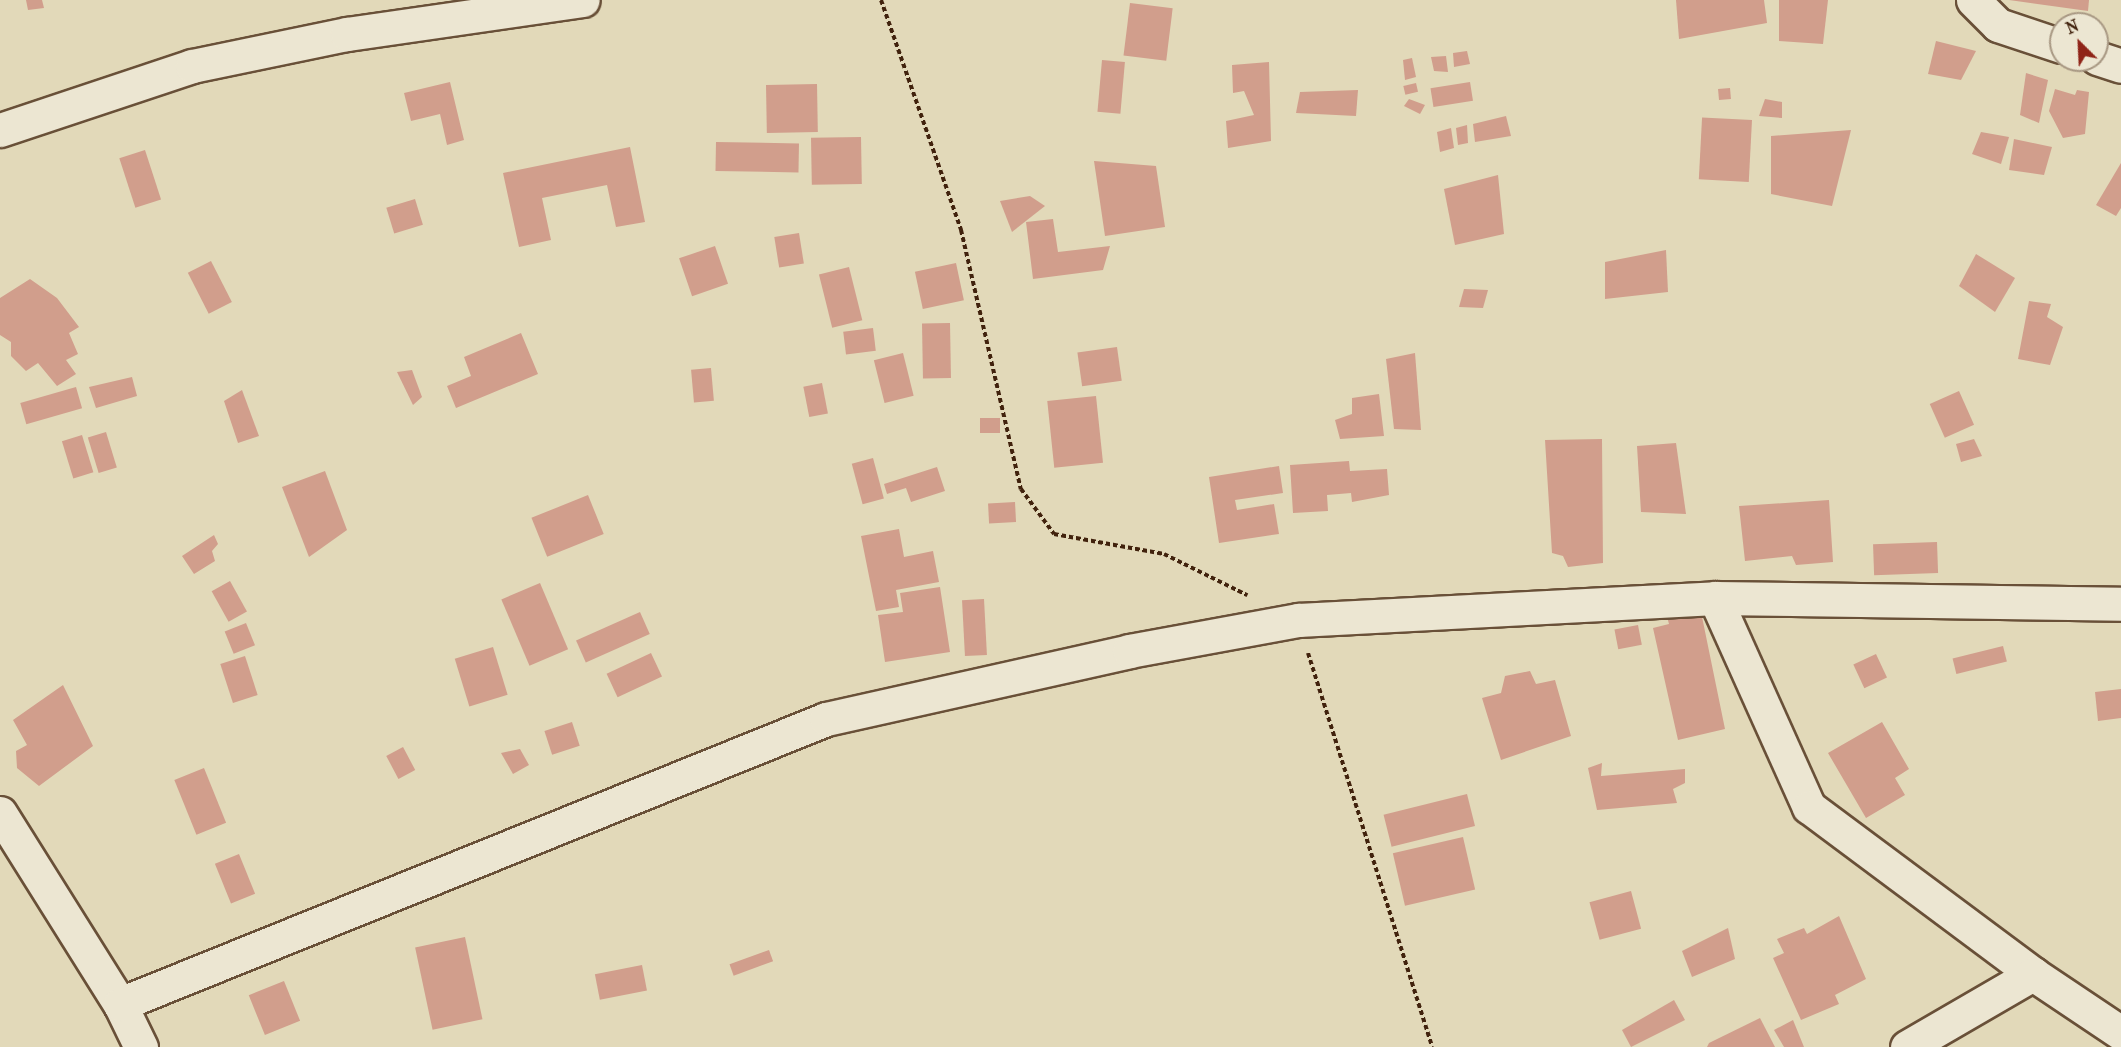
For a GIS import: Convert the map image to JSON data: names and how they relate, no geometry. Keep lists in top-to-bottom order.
{
  "north": "top left"
}
